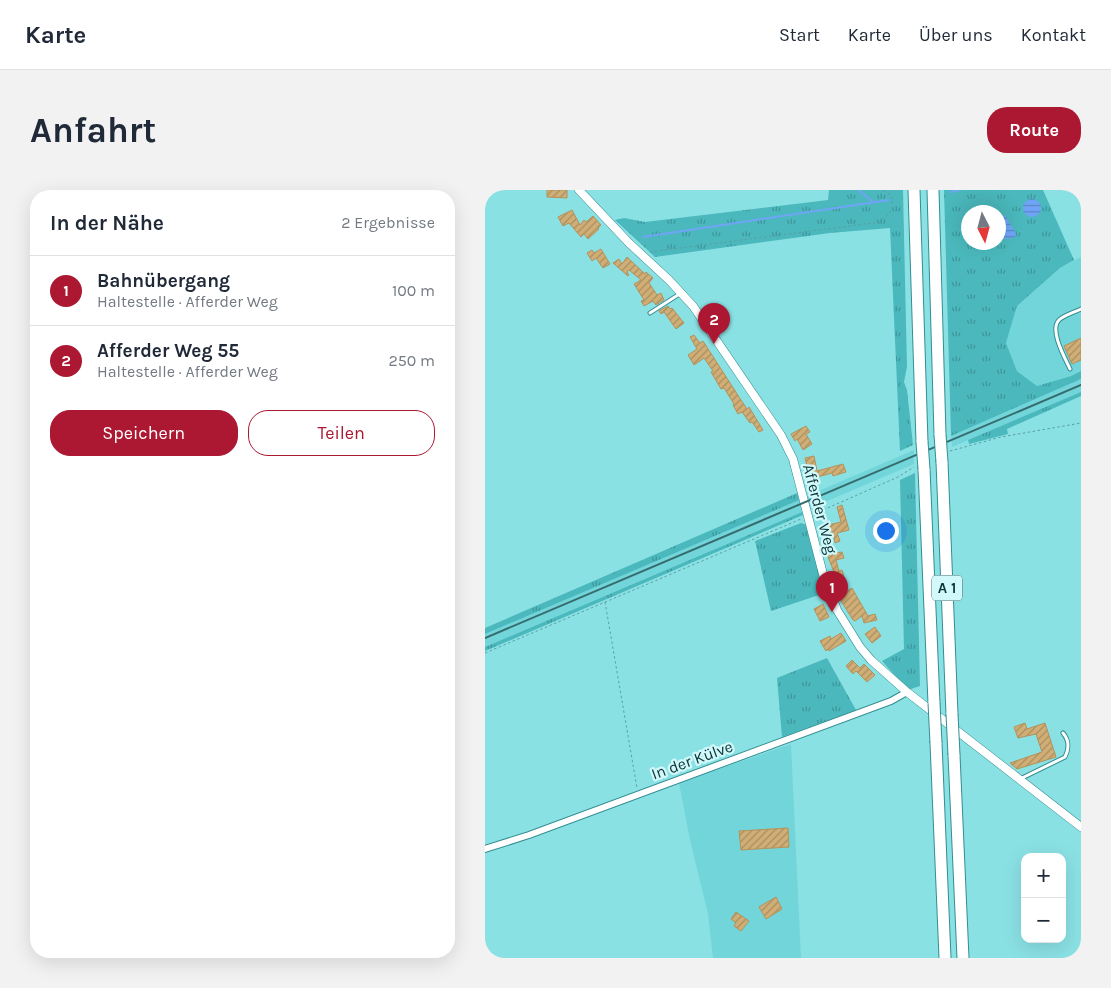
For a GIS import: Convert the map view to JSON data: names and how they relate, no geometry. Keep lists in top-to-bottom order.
{
  "streets": {
    "highway": ["A 1"],
    "street": ["Afferder Weg", "In der Külve"]
  },
  "crossings": [
    ["Afferder Weg", "In der Külve"]
  ],
  "north": "bottom",
  "page": {
    "header": "Karte",
    "nav": [
      "Start",
      "Karte",
      "Über uns",
      "Kontakt"
    ],
    "buttons": [
      "Route",
      ["Speichern", "Teilen"]
    ],
    "title": "Anfahrt",
    "heading": ["In der Nähe", "2 Ergebnisse"],
    "list": [
      {
        "mark": "1",
        "name": "Bahnübergang",
        "note": "Haltestelle · Afferder Weg",
        "value": "100 m"
      },
      {
        "mark": "2",
        "name": "Afferder Weg 55",
        "note": "Haltestelle · Afferder Weg",
        "value": "250 m"
      }
    ],
    "pins": ["2", "1"],
    "map_buttons": ["+", "−"]
  }
}
